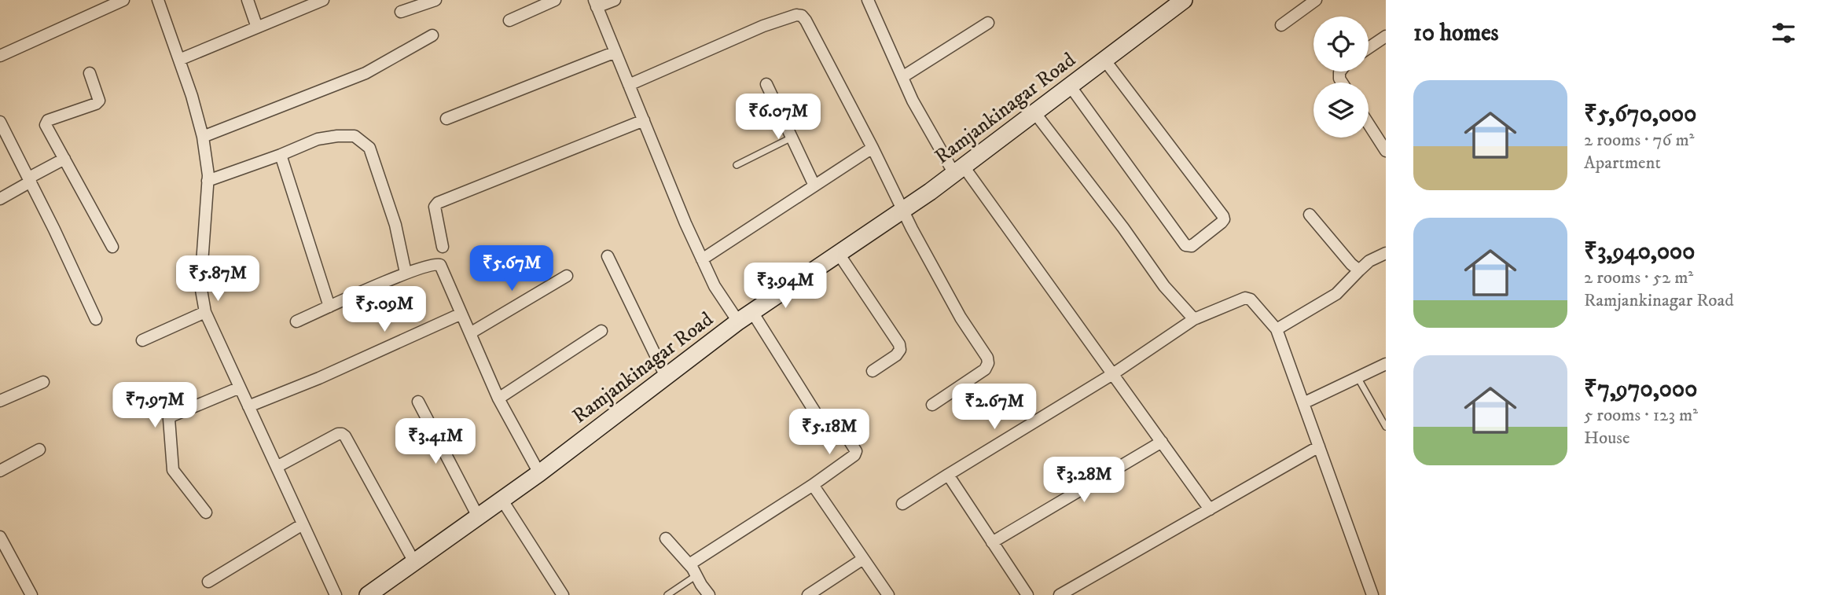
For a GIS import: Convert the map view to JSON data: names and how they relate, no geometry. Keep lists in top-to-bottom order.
{
  "streets": {
    "street": ["Ramjankinagar Road"]
  },
  "page": {
    "heading": "10 homes",
    "list": [
      {
        "name": "₹5,670,000",
        "note": "2 rooms · 76 m² · Apartment"
      },
      {
        "name": "₹3,940,000",
        "note": "2 rooms · 52 m² · Ramjankinagar Road"
      },
      {
        "name": "₹7,970,000",
        "note": "5 rooms · 123 m² · House"
      }
    ],
    "price": [
      "₹6.07M",
      "₹5.67M",
      "₹5.87M",
      "₹3.94M",
      "₹5.09M",
      "₹7.97M",
      "₹2.67M",
      "₹5.18M",
      "₹3.41M",
      "₹3.28M"
    ]
  }
}
